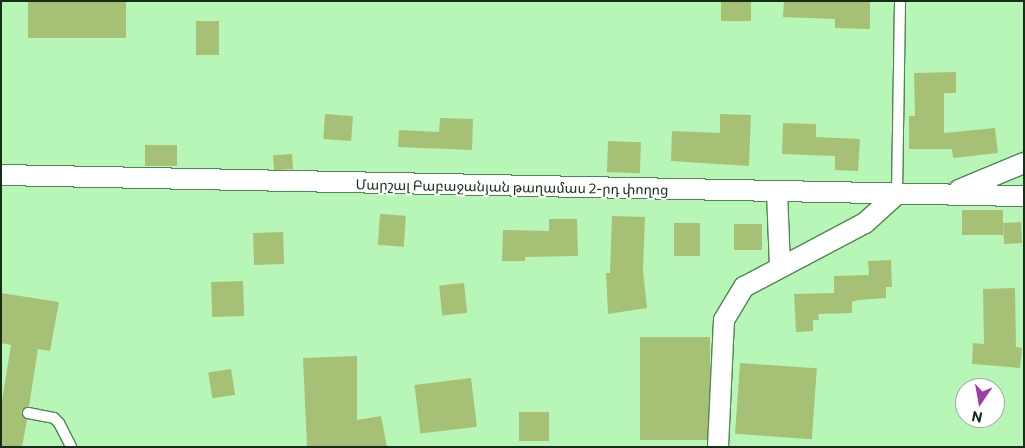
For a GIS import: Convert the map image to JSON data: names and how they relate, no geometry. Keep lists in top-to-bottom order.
{
  "streets": {
    "street": ["Մարշալ Բաբաջանյան թաղամաս 2-րդ փողոց"]
  },
  "north": "bottom"
}
